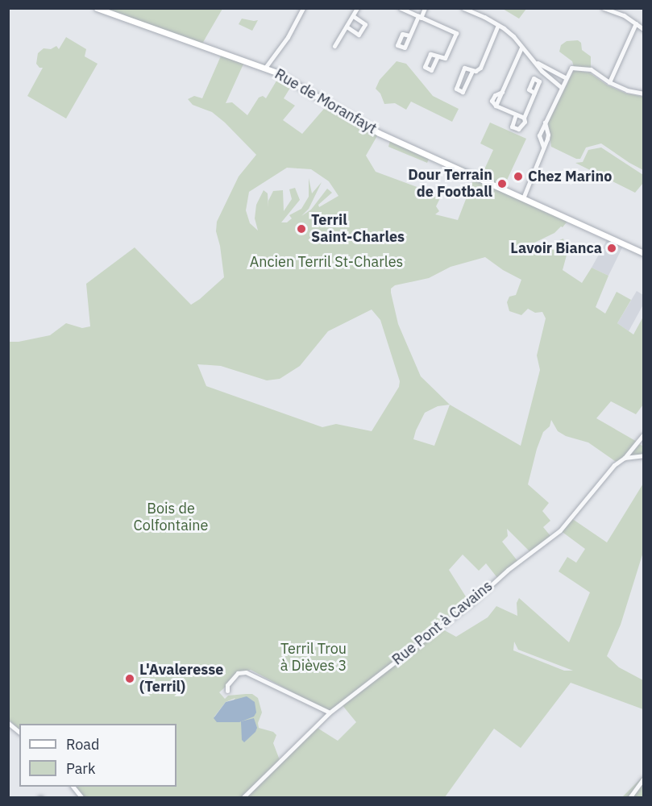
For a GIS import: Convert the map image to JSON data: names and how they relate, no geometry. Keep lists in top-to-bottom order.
{
  "streets": {
    "main road": ["Rue de Moranfayt"],
    "street": ["Rue Pont à Cavains"]
  },
  "parks": ["Ancien Terril St-Charles", "Bois de Colfontaine", "Terril Trou à Dièves 3"],
  "places": [
    "Chez Marino",
    "Dour Terrain de Football",
    "Terril Saint-Charles",
    "Lavoir Bianca",
    "L'Avaleresse (Terril)"
  ],
  "legend": ["Road", "Park"]
}
